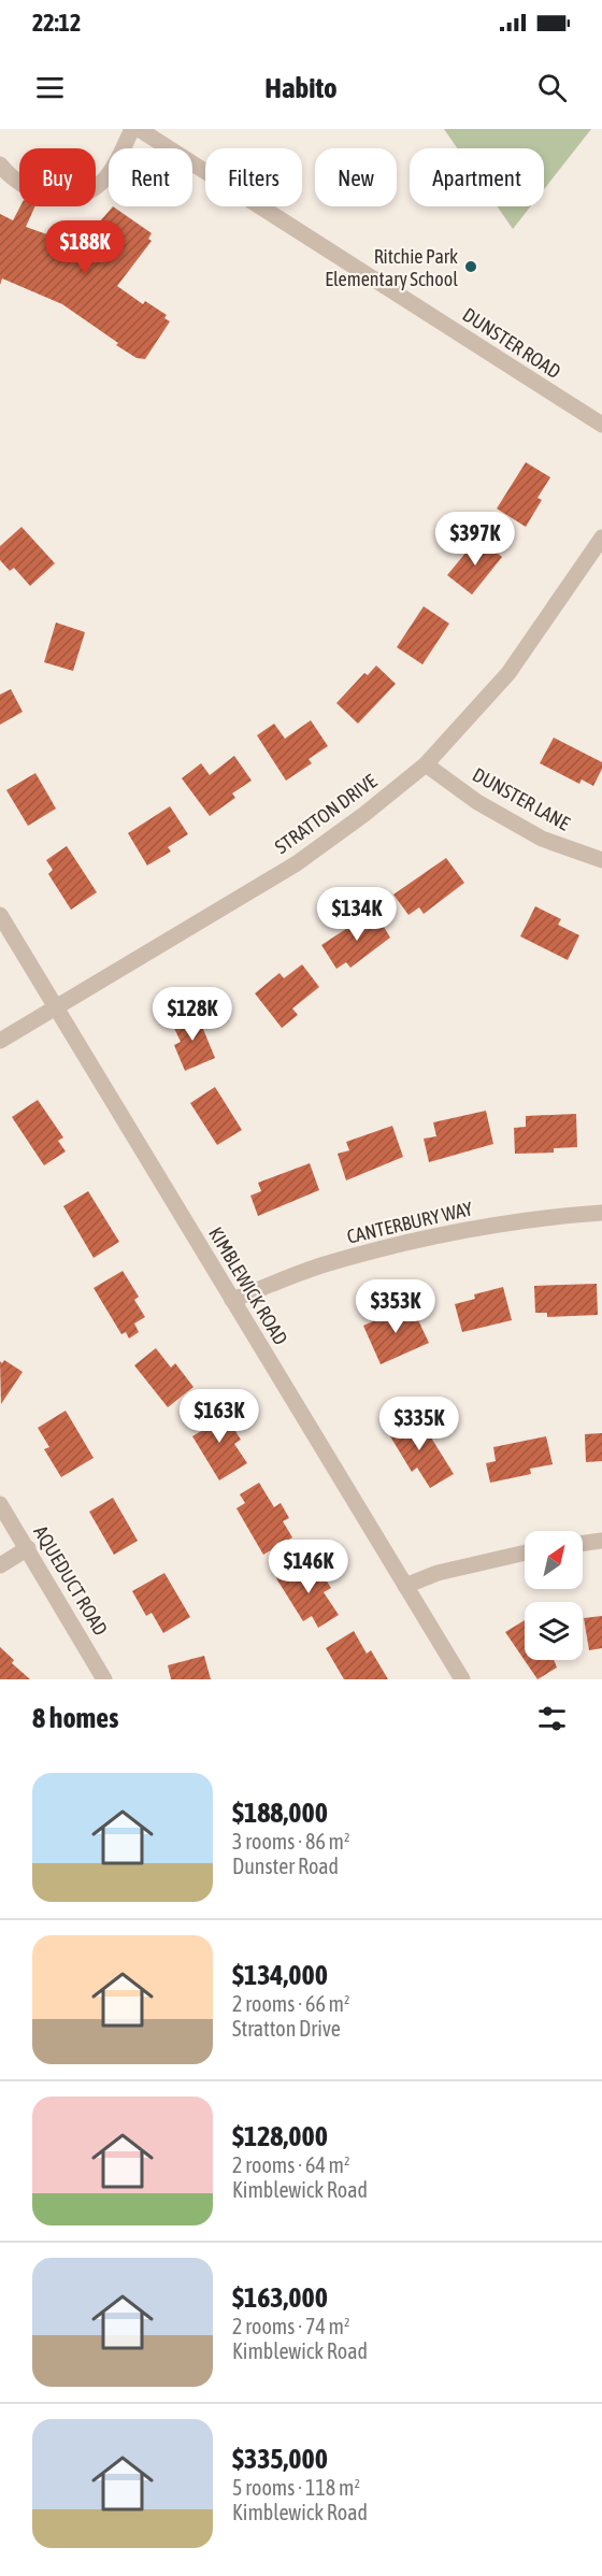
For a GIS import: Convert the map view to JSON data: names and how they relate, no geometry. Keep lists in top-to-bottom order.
{
  "streets": {
    "street": [
      "DUNSTER ROAD",
      "DUNSTER LANE",
      "STRATTON DRIVE",
      "CANTERBURY WAY",
      "KIMBLEWICK ROAD",
      "AQUEDUCT ROAD"
    ]
  },
  "crossings": [
    ["DUNSTER LANE", "STRATTON DRIVE"],
    ["STRATTON DRIVE", "KIMBLEWICK ROAD"],
    ["CANTERBURY WAY", "KIMBLEWICK ROAD"]
  ],
  "places": ["Ritchie Park Elementary School"],
  "north": "top right",
  "page": {
    "status": "22:12",
    "header": "Habito",
    "chip": [
      "Buy",
      "Rent",
      "Filters",
      "New",
      "Apartment"
    ],
    "price": [
      "$188K",
      "$397K",
      "$134K",
      "$128K",
      "$353K",
      "$163K",
      "$335K",
      "$146K"
    ],
    "heading": "8 homes",
    "list": [
      {
        "name": "$188,000",
        "note": "3 rooms · 86 m² · Dunster Road"
      },
      {
        "name": "$134,000",
        "note": "2 rooms · 66 m² · Stratton Drive"
      },
      {
        "name": "$128,000",
        "note": "2 rooms · 64 m² · Kimblewick Road"
      },
      {
        "name": "$163,000",
        "note": "2 rooms · 74 m² · Kimblewick Road"
      },
      {
        "name": "$335,000",
        "note": "5 rooms · 118 m² · Kimblewick Road"
      }
    ]
  }
}
